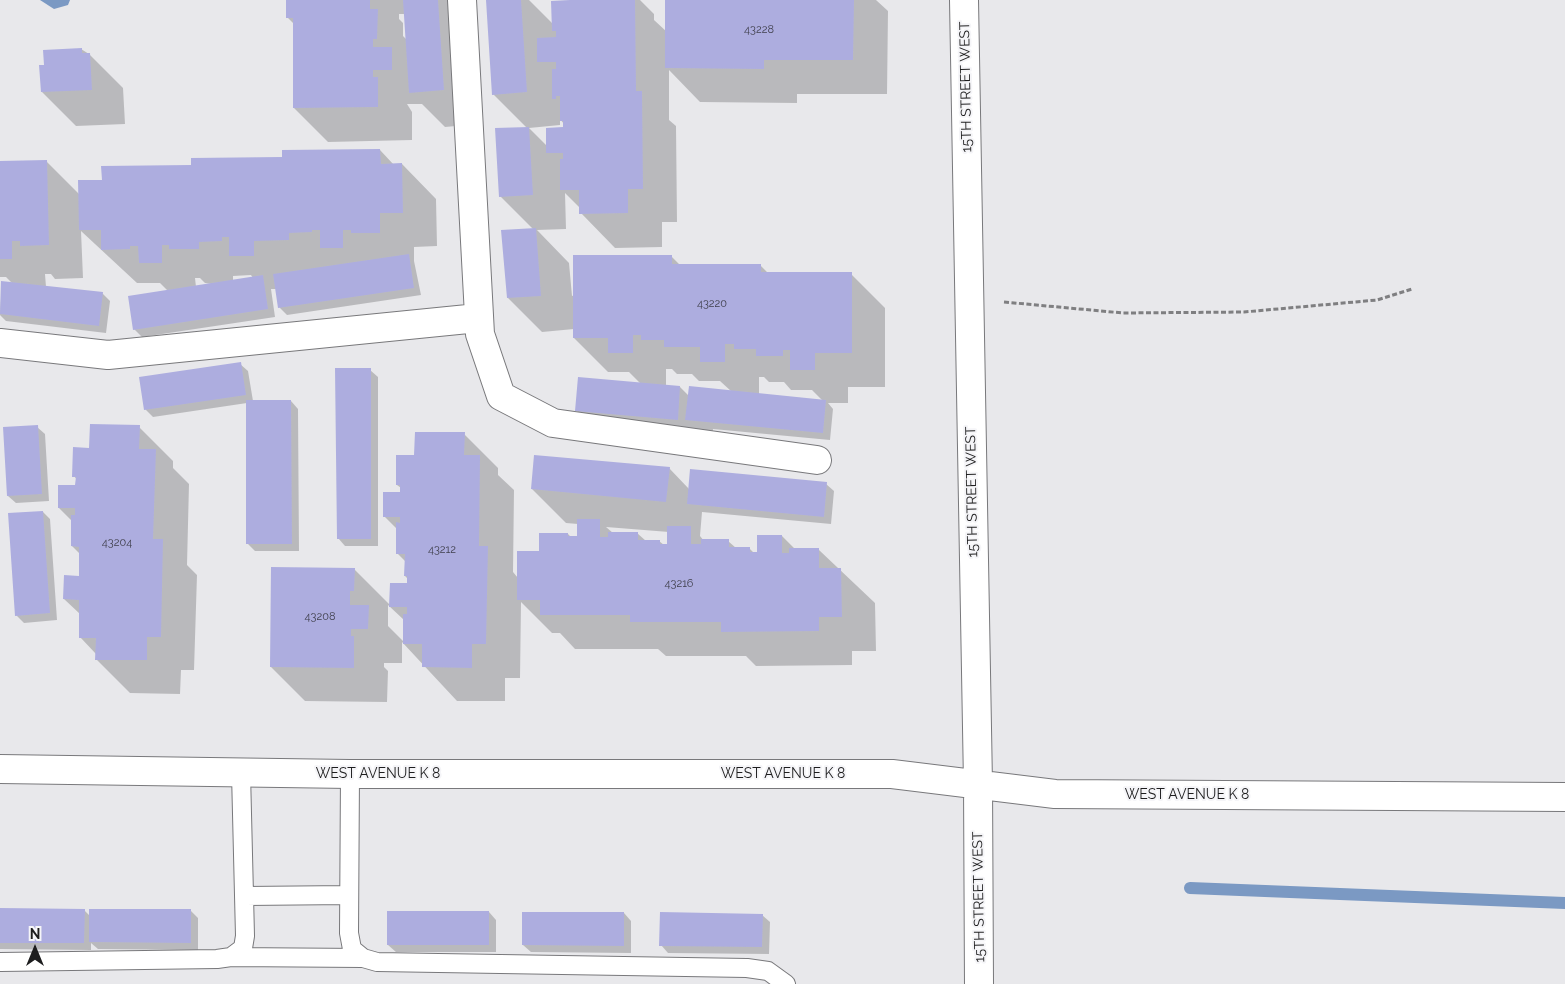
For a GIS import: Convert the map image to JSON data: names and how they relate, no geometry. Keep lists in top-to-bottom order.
{
  "streets": {
    "street": ["15TH STREET WEST", "WEST AVENUE K 8"]
  },
  "crossings": [
    ["15TH STREET WEST", "WEST AVENUE K 8"]
  ],
  "house_numbers": [
    "43228",
    "43220",
    "43204",
    "43212",
    "43216",
    "43208"
  ],
  "north": "top"
}
